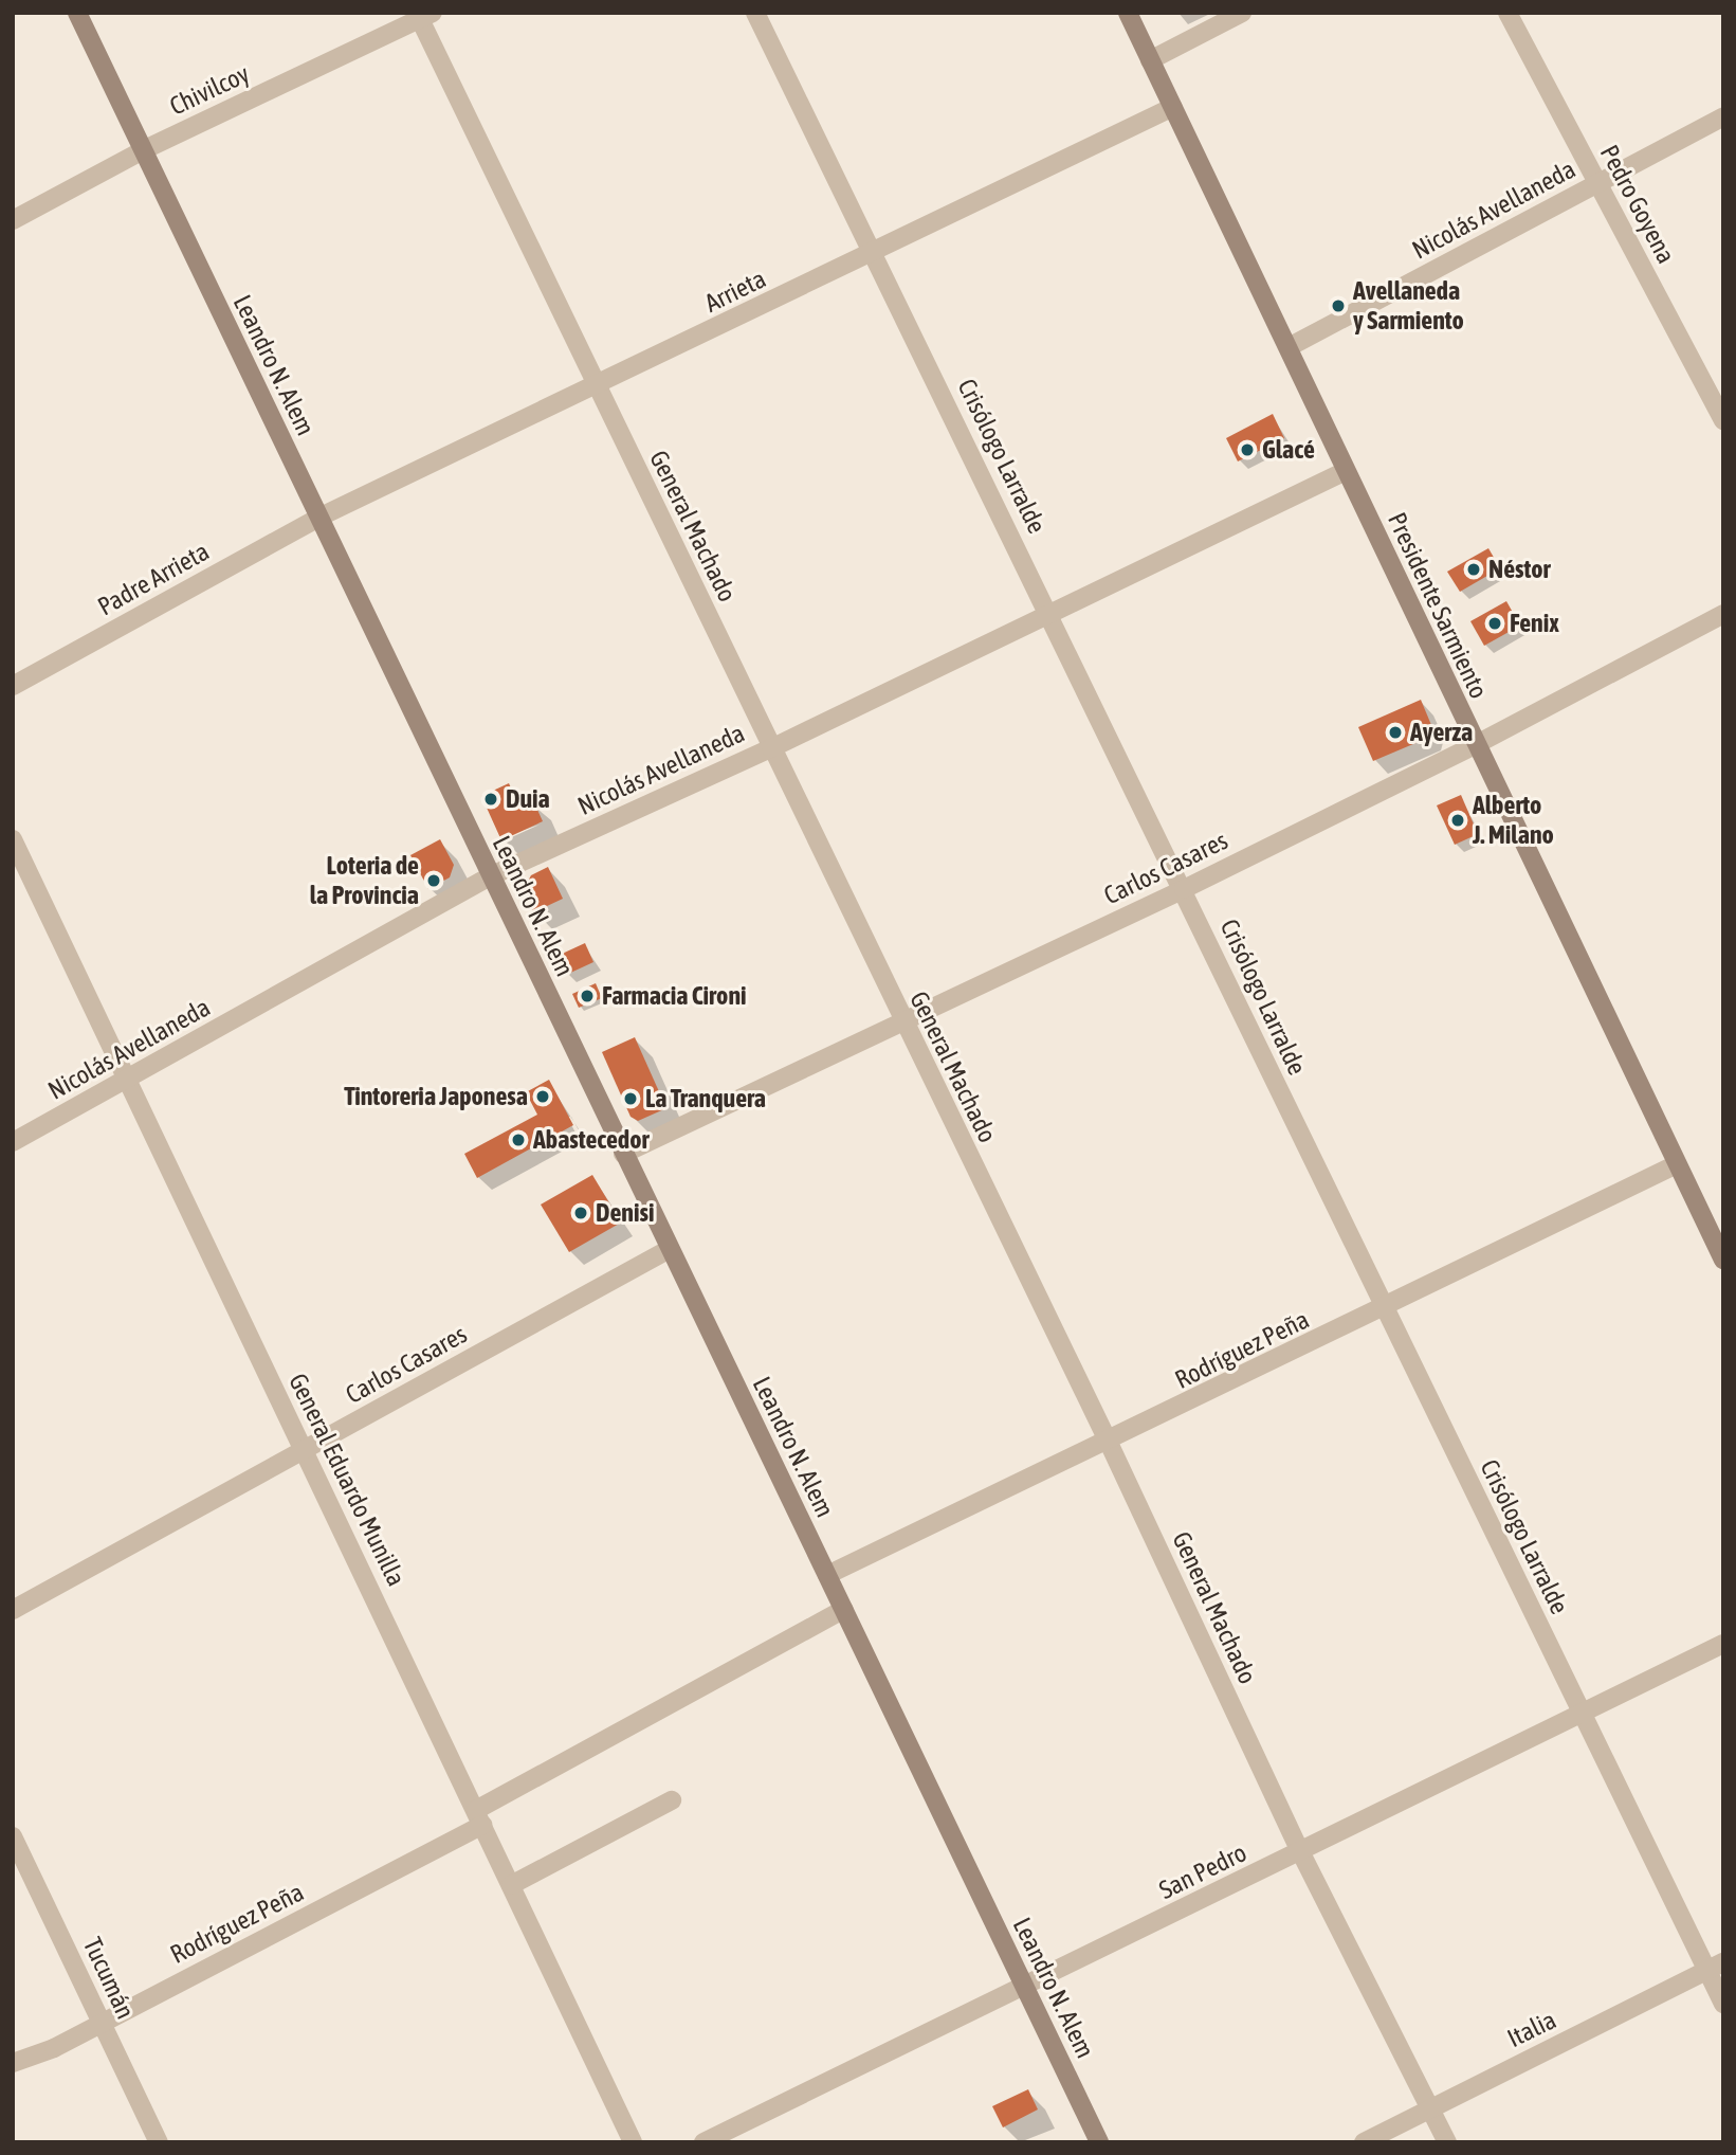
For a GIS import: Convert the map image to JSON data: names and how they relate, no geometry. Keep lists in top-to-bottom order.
{
  "streets": {
    "street": [
      "Chivilcoy",
      "Pedro Goyena",
      "Nicolás Avellaneda",
      "Arrieta",
      "Leandro N. Alem",
      "Crisólogo Larralde",
      "General Machado",
      "Padre Arrieta",
      "Presidente Sarmiento",
      "Carlos Casares",
      "Rodríguez Peña",
      "General Eduardo Munilla",
      "San Pedro",
      "Tucumán",
      "Italia"
    ]
  },
  "crossings": [
    ["Chivilcoy", "Leandro N. Alem"],
    ["Chivilcoy", "General Machado"],
    ["Pedro Goyena", "Nicolás Avellaneda"],
    ["Nicolás Avellaneda", "Leandro N. Alem"],
    ["Nicolás Avellaneda", "Crisólogo Larralde"],
    ["Nicolás Avellaneda", "General Machado"],
    ["Nicolás Avellaneda", "Presidente Sarmiento"],
    ["Nicolás Avellaneda", "General Eduardo Munilla"],
    ["Arrieta", "Leandro N. Alem"],
    ["Arrieta", "Crisólogo Larralde"],
    ["Arrieta", "General Machado"],
    ["Arrieta", "Padre Arrieta"],
    ["Arrieta", "Presidente Sarmiento"],
    ["Leandro N. Alem", "Padre Arrieta"],
    ["Leandro N. Alem", "Carlos Casares"],
    ["Leandro N. Alem", "Rodríguez Peña"],
    ["Leandro N. Alem", "San Pedro"],
    ["Crisólogo Larralde", "Carlos Casares"],
    ["Crisólogo Larralde", "Rodríguez Peña"],
    ["Crisólogo Larralde", "San Pedro"],
    ["Crisólogo Larralde", "Italia"],
    ["General Machado", "Carlos Casares"],
    ["General Machado", "Rodríguez Peña"],
    ["General Machado", "San Pedro"],
    ["General Machado", "Italia"],
    ["Presidente Sarmiento", "Carlos Casares"],
    ["Presidente Sarmiento", "Rodríguez Peña"],
    ["Carlos Casares", "General Eduardo Munilla"],
    ["Rodríguez Peña", "General Eduardo Munilla"],
    ["Rodríguez Peña", "Tucumán"]
  ],
  "places": [
    "Avellaneda y Sarmiento",
    "Glacé",
    "Néstor",
    "Fenix",
    "Ayerza",
    "Duia",
    "Alberto J. Milano",
    "Loteria de la Provincia",
    "Farmacia Cironi",
    "Tintoreria Japonesa",
    "La Tranquera",
    "Abastecedor",
    "Denisi"
  ]
}
